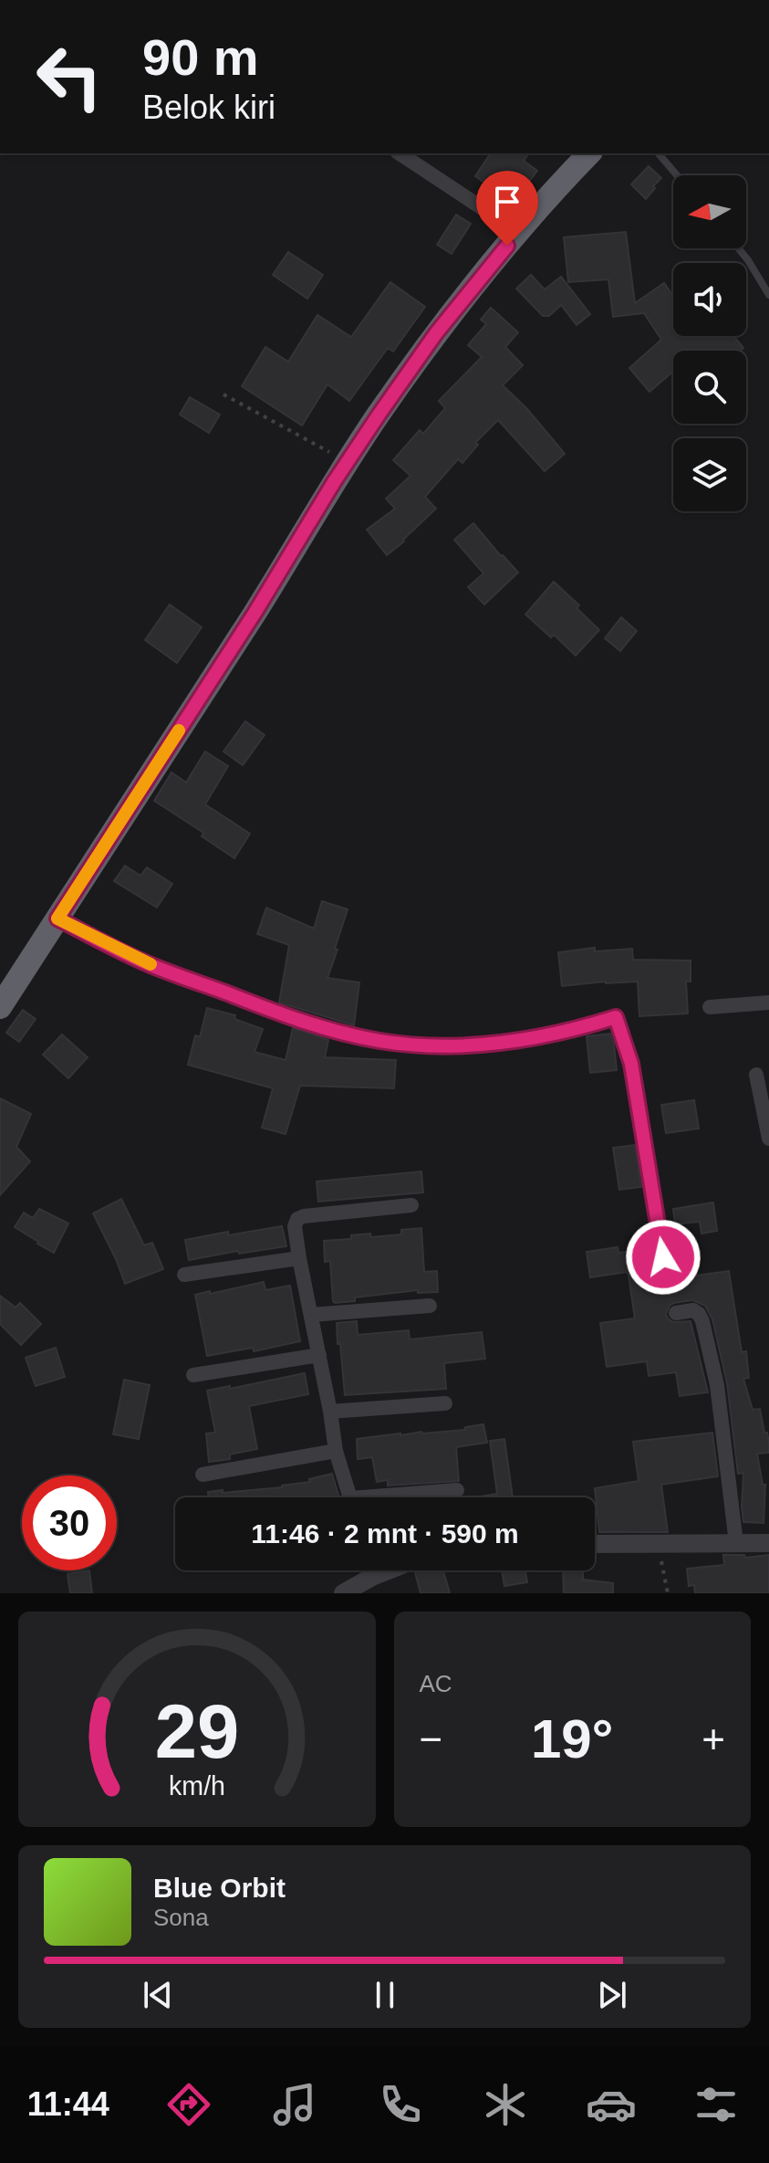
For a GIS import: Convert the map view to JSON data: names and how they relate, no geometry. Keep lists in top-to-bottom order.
{
  "north": "left",
  "page": {
    "turn": ["90 m", "Belok kiri"],
    "limit": "30",
    "trip": "11:46 · 2 mnt · 590 m",
    "tile": "AC",
    "heat": ["−", "19°", "+"],
    "song": ["Blue Orbit", "Sona"],
    "tabs": "11:44",
    "gauge": ["29", "km/h"]
  }
}
